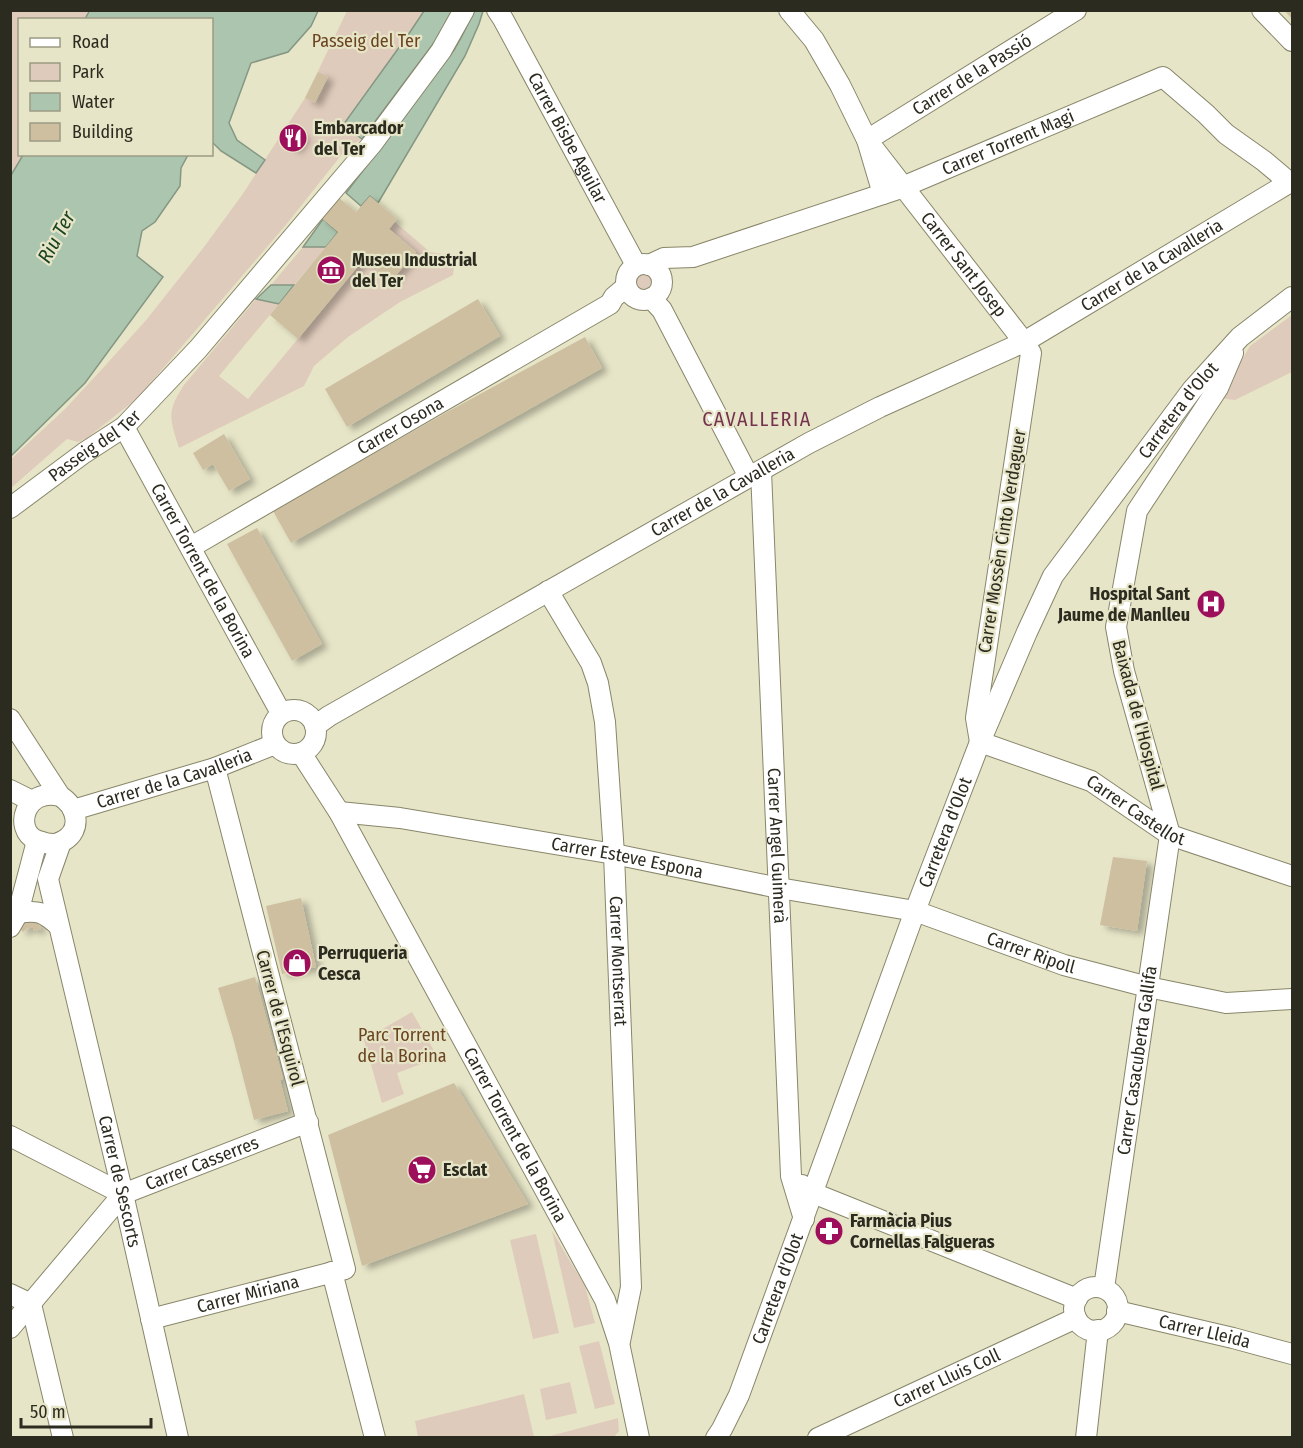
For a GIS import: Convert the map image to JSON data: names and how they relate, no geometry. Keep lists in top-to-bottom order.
{
  "streets": {
    "street": [
      "Carrer de la Passió",
      "Carrer Bisbe Aguilar",
      "Carrer Torrent Magi",
      "Carrer Sant Josep",
      "Carrer de la Cavalleria",
      "Carretera d'Olot",
      "Carrer Osona",
      "Passeig del Ter",
      "Carrer Mossèn Cinto Verdaguer",
      "Carrer Torrent de la Borina",
      "Baixada de l'Hospital",
      "Carrer Castellot",
      "Carrer Angel Guimerà",
      "Carrer Esteve Espona",
      "Carrer Ripoll",
      "Carrer Montserrat",
      "Carrer de l'Esquirol",
      "Carrer Casacuberta Gallifa",
      "Carrer Casserres",
      "Carrer de Sescorts",
      "Carrer Miriana",
      "Carrer Lleida",
      "Carrer Lluis Coll"
    ]
  },
  "crossings": [
    ["Carrer de la Passió", "Carrer Sant Josep"],
    ["Carrer Bisbe Aguilar", "Carrer Torrent Magi"],
    ["Carrer Bisbe Aguilar", "Carrer Osona"],
    ["Carrer Torrent Magi", "Carrer Sant Josep"],
    ["Carrer Torrent Magi", "Carrer de la Cavalleria"],
    ["Carrer Torrent Magi", "Carrer Osona"],
    ["Carrer Sant Josep", "Carrer de la Cavalleria"],
    ["Carrer Sant Josep", "Carrer Mossèn Cinto Verdaguer"],
    ["Carrer de la Cavalleria", "Carrer Mossèn Cinto Verdaguer"],
    ["Carrer de la Cavalleria", "Carrer Torrent de la Borina"],
    ["Carrer de la Cavalleria", "Carrer Angel Guimerà"],
    ["Carrer de la Cavalleria", "Carrer Montserrat"],
    ["Carrer de la Cavalleria", "Carrer de l'Esquirol"],
    ["Carrer de la Cavalleria", "Carrer de Sescorts"],
    ["Carretera d'Olot", "Carrer Mossèn Cinto Verdaguer"],
    ["Carretera d'Olot", "Baixada de l'Hospital"],
    ["Carretera d'Olot", "Carrer Castellot"],
    ["Carretera d'Olot", "Carrer Angel Guimerà"],
    ["Carretera d'Olot", "Carrer Esteve Espona"],
    ["Carretera d'Olot", "Carrer Ripoll"],
    ["Carrer Osona", "Carrer Torrent de la Borina"],
    ["Passeig del Ter", "Carrer Torrent de la Borina"],
    ["Carrer Mossèn Cinto Verdaguer", "Carrer Castellot"],
    ["Carrer Torrent de la Borina", "Carrer Esteve Espona"],
    ["Carrer Torrent de la Borina", "Carrer Montserrat"],
    ["Baixada de l'Hospital", "Carrer Castellot"],
    ["Baixada de l'Hospital", "Carrer Casacuberta Gallifa"],
    ["Carrer Castellot", "Carrer Casacuberta Gallifa"],
    ["Carrer Angel Guimerà", "Carrer Esteve Espona"],
    ["Carrer Esteve Espona", "Carrer Ripoll"],
    ["Carrer Esteve Espona", "Carrer Montserrat"],
    ["Carrer Ripoll", "Carrer Casacuberta Gallifa"],
    ["Carrer de l'Esquirol", "Carrer Casserres"],
    ["Carrer de l'Esquirol", "Carrer Miriana"],
    ["Carrer Casacuberta Gallifa", "Carrer Lleida"],
    ["Carrer Casacuberta Gallifa", "Carrer Lluis Coll"],
    ["Carrer Casserres", "Carrer de Sescorts"],
    ["Carrer de Sescorts", "Carrer Miriana"],
    ["Carrer Lleida", "Carrer Lluis Coll"]
  ],
  "districts": ["CAVALLERIA"],
  "water": ["Riu Ter"],
  "parks": ["Passeig del Ter", "Parc Torrent de la Borina"],
  "places": {
    "restaurant": ["Embarcador del Ter"],
    "museum": ["Museu Industrial del Ter"],
    "hospital": ["Hospital Sant Jaume de Manlleu"],
    "shop": ["Perruqueria Cesca"],
    "supermarket": ["Esclat"],
    "pharmacy": ["Farmàcia Pius Cornellas Falgueras"]
  },
  "legend": [
    "Road",
    "Park",
    "Water",
    "Building"
  ],
  "scale_bar": "50 m"
}
